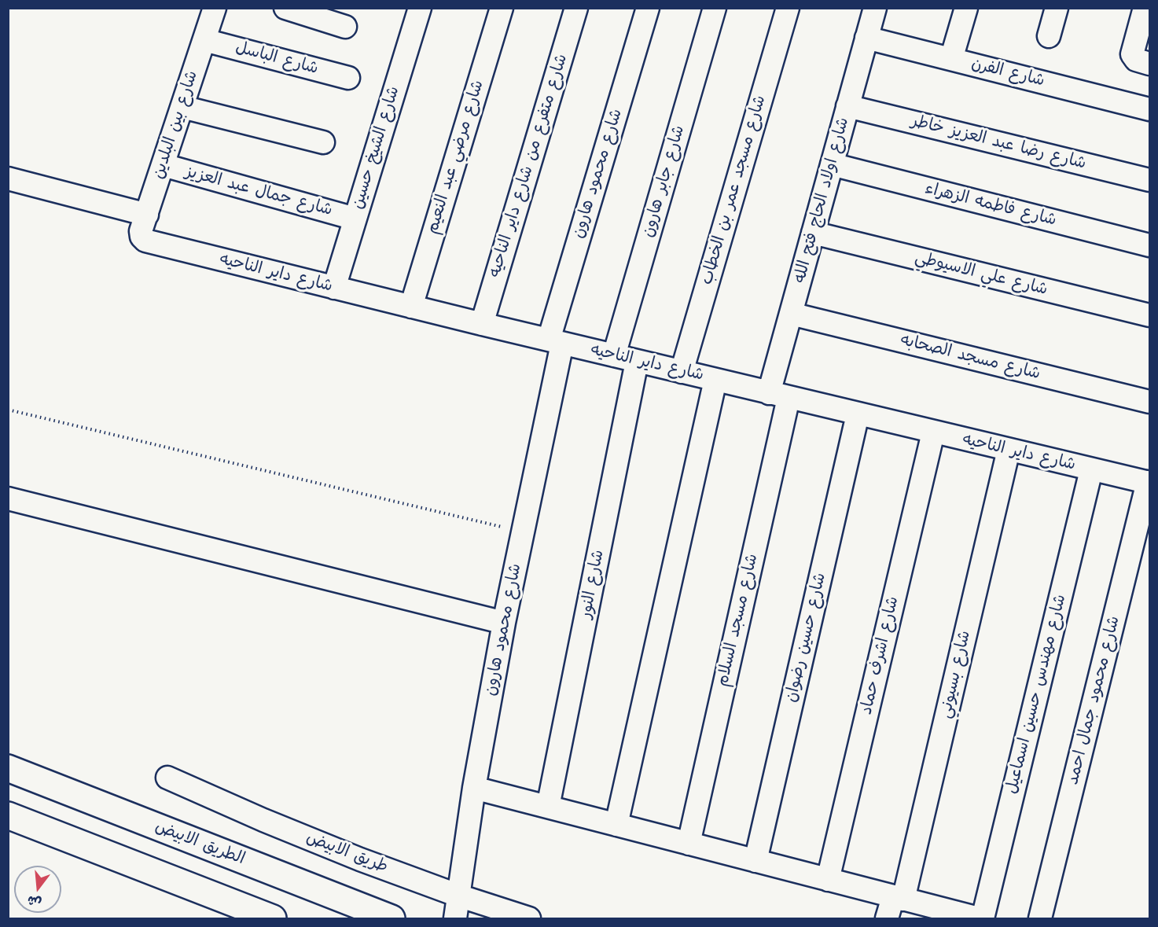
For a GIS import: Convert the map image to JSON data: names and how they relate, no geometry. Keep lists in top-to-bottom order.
{
  "streets": {
    "main road": ["الطريق الابيض"],
    "street": [
      "شارع الباسل",
      "شارع الفرن",
      "شارع بين البلدين",
      "شارع رضا عبد العزيز خاطر",
      "شارع الشيخ حسين",
      "شارع مرضي عبد النعيم",
      "شارع متفرع من شارع داير الناحيه",
      "شارع محمود هارون",
      "شارع جابر هارون",
      "شارع مسجد عمر بن الخطاب",
      "شارع جمال عبد العزيز",
      "شارع اولاد الحاج فتح الله",
      "شارع فاطمه الزهراء",
      "شارع داير الناحيه",
      "شارع علي الاسيوطي",
      "شارع مسجد الصحابه",
      "شارع النور",
      "شارع مسجد السلام",
      "شارع حسين رضوان",
      "شارع اشرف حماد",
      "شارع بسيوني",
      "شارع مهندس حسين اسماعيل",
      "شارع محمود جمال احمد",
      "طريق الابيض"
    ]
  },
  "crossings": [
    ["شارع الباسل", "شارع بين البلدين"],
    ["شارع الفرن", "شارع اولاد الحاج فتح الله"],
    ["شارع بين البلدين", "شارع جمال عبد العزيز"],
    ["شارع بين البلدين", "شارع داير الناحيه"],
    ["شارع رضا عبد العزيز خاطر", "شارع اولاد الحاج فتح الله"],
    ["شارع الشيخ حسين", "شارع جمال عبد العزيز"],
    ["شارع الشيخ حسين", "شارع داير الناحيه"],
    ["شارع مرضي عبد النعيم", "شارع داير الناحيه"],
    ["شارع متفرع من شارع داير الناحيه", "شارع داير الناحيه"],
    ["شارع محمود هارون", "شارع داير الناحيه"],
    ["شارع محمود هارون", "طريق الابيض"],
    ["شارع جابر هارون", "شارع داير الناحيه"],
    ["شارع مسجد عمر بن الخطاب", "شارع داير الناحيه"],
    ["شارع اولاد الحاج فتح الله", "شارع فاطمه الزهراء"],
    ["شارع اولاد الحاج فتح الله", "شارع داير الناحيه"],
    ["شارع اولاد الحاج فتح الله", "شارع علي الاسيوطي"],
    ["شارع اولاد الحاج فتح الله", "شارع مسجد الصحابه"],
    ["شارع اولاد الحاج فتح الله", "شارع مسجد السلام"],
    ["شارع داير الناحيه", "شارع النور"],
    ["شارع داير الناحيه", "شارع مسجد السلام"],
    ["شارع داير الناحيه", "شارع حسين رضوان"],
    ["شارع داير الناحيه", "شارع اشرف حماد"],
    ["شارع داير الناحيه", "شارع بسيوني"],
    ["شارع داير الناحيه", "شارع مهندس حسين اسماعيل"],
    ["شارع داير الناحيه", "شارع محمود جمال احمد"]
  ],
  "north": "bottom"
}
